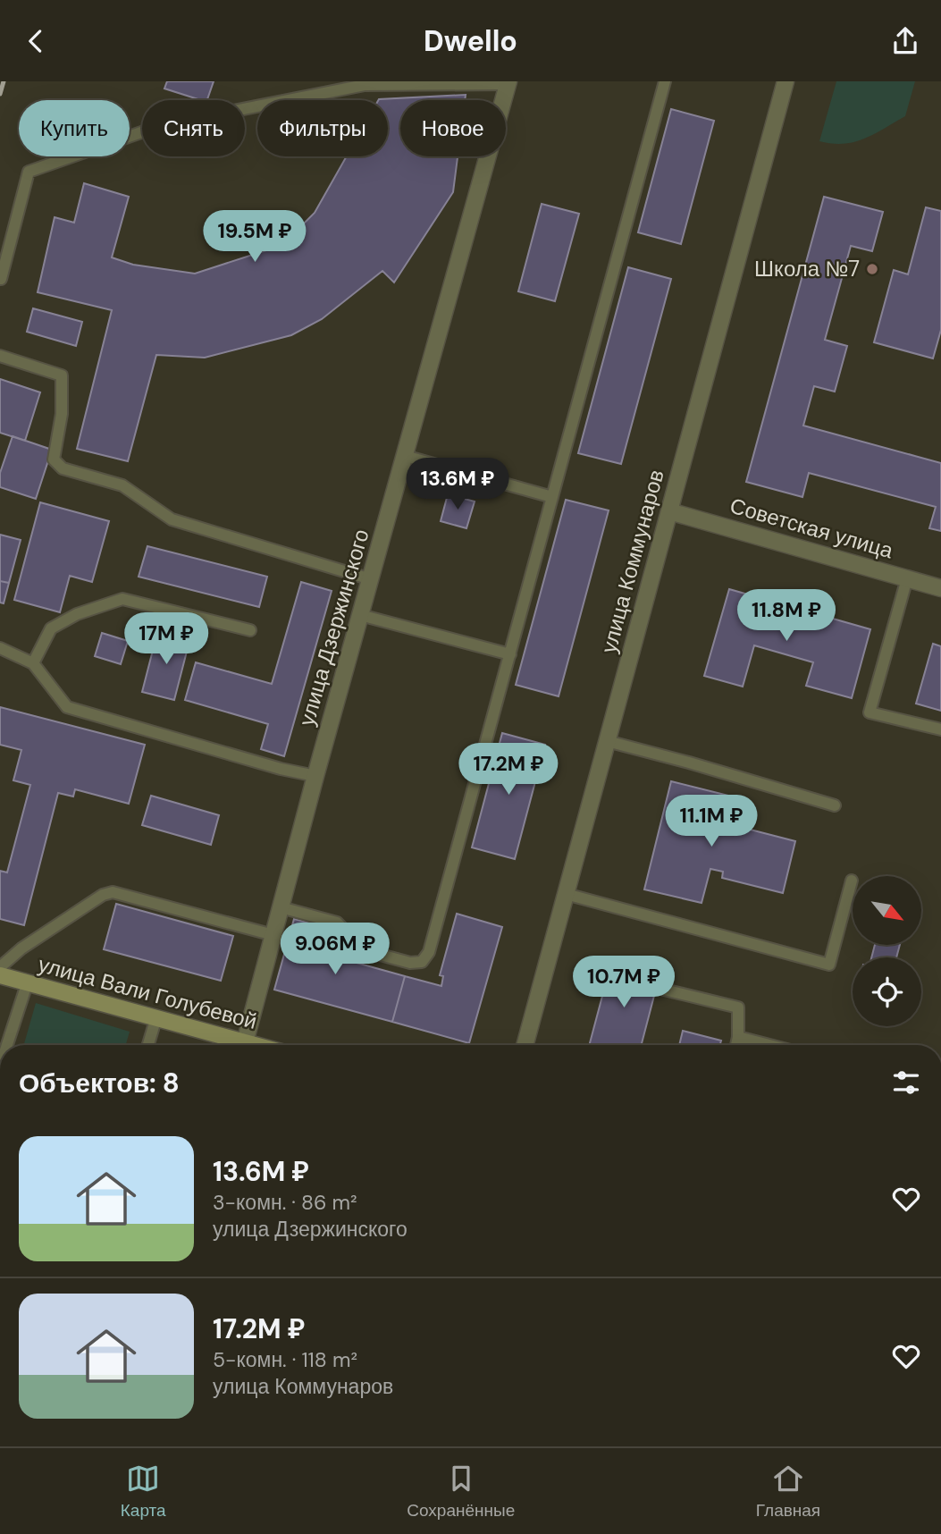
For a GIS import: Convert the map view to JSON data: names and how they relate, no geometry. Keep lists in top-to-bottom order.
{
  "streets": {
    "main road": ["улица Вали Голубевой"],
    "street": ["Советская улица", "улица Коммунаров", "улица Дзержинского"]
  },
  "crossings": [
    ["Советская улица", "улица Коммунаров"],
    ["улица Дзержинского", "улица Вали Голубевой"]
  ],
  "places": ["Школа №7"],
  "north": "bottom right",
  "page": {
    "header": "Dwello",
    "chip": [
      "Купить",
      "Снять",
      "Фильтры",
      "Новое"
    ],
    "price": [
      "19.5M ₽",
      "13.6M ₽",
      "11.8M ₽",
      "17M ₽",
      "17.2M ₽",
      "11.1M ₽",
      "9.06M ₽",
      "10.7M ₽"
    ],
    "heading": "Объектов: 8",
    "list": [
      {
        "name": "13.6M ₽",
        "note": "3-комн. · 86 m² · улица Дзержинского"
      },
      {
        "name": "17.2M ₽",
        "note": "5-комн. · 118 m² · улица Коммунаров"
      }
    ],
    "tabs": ["Карта", "Сохранённые", "Главная"]
  }
}
